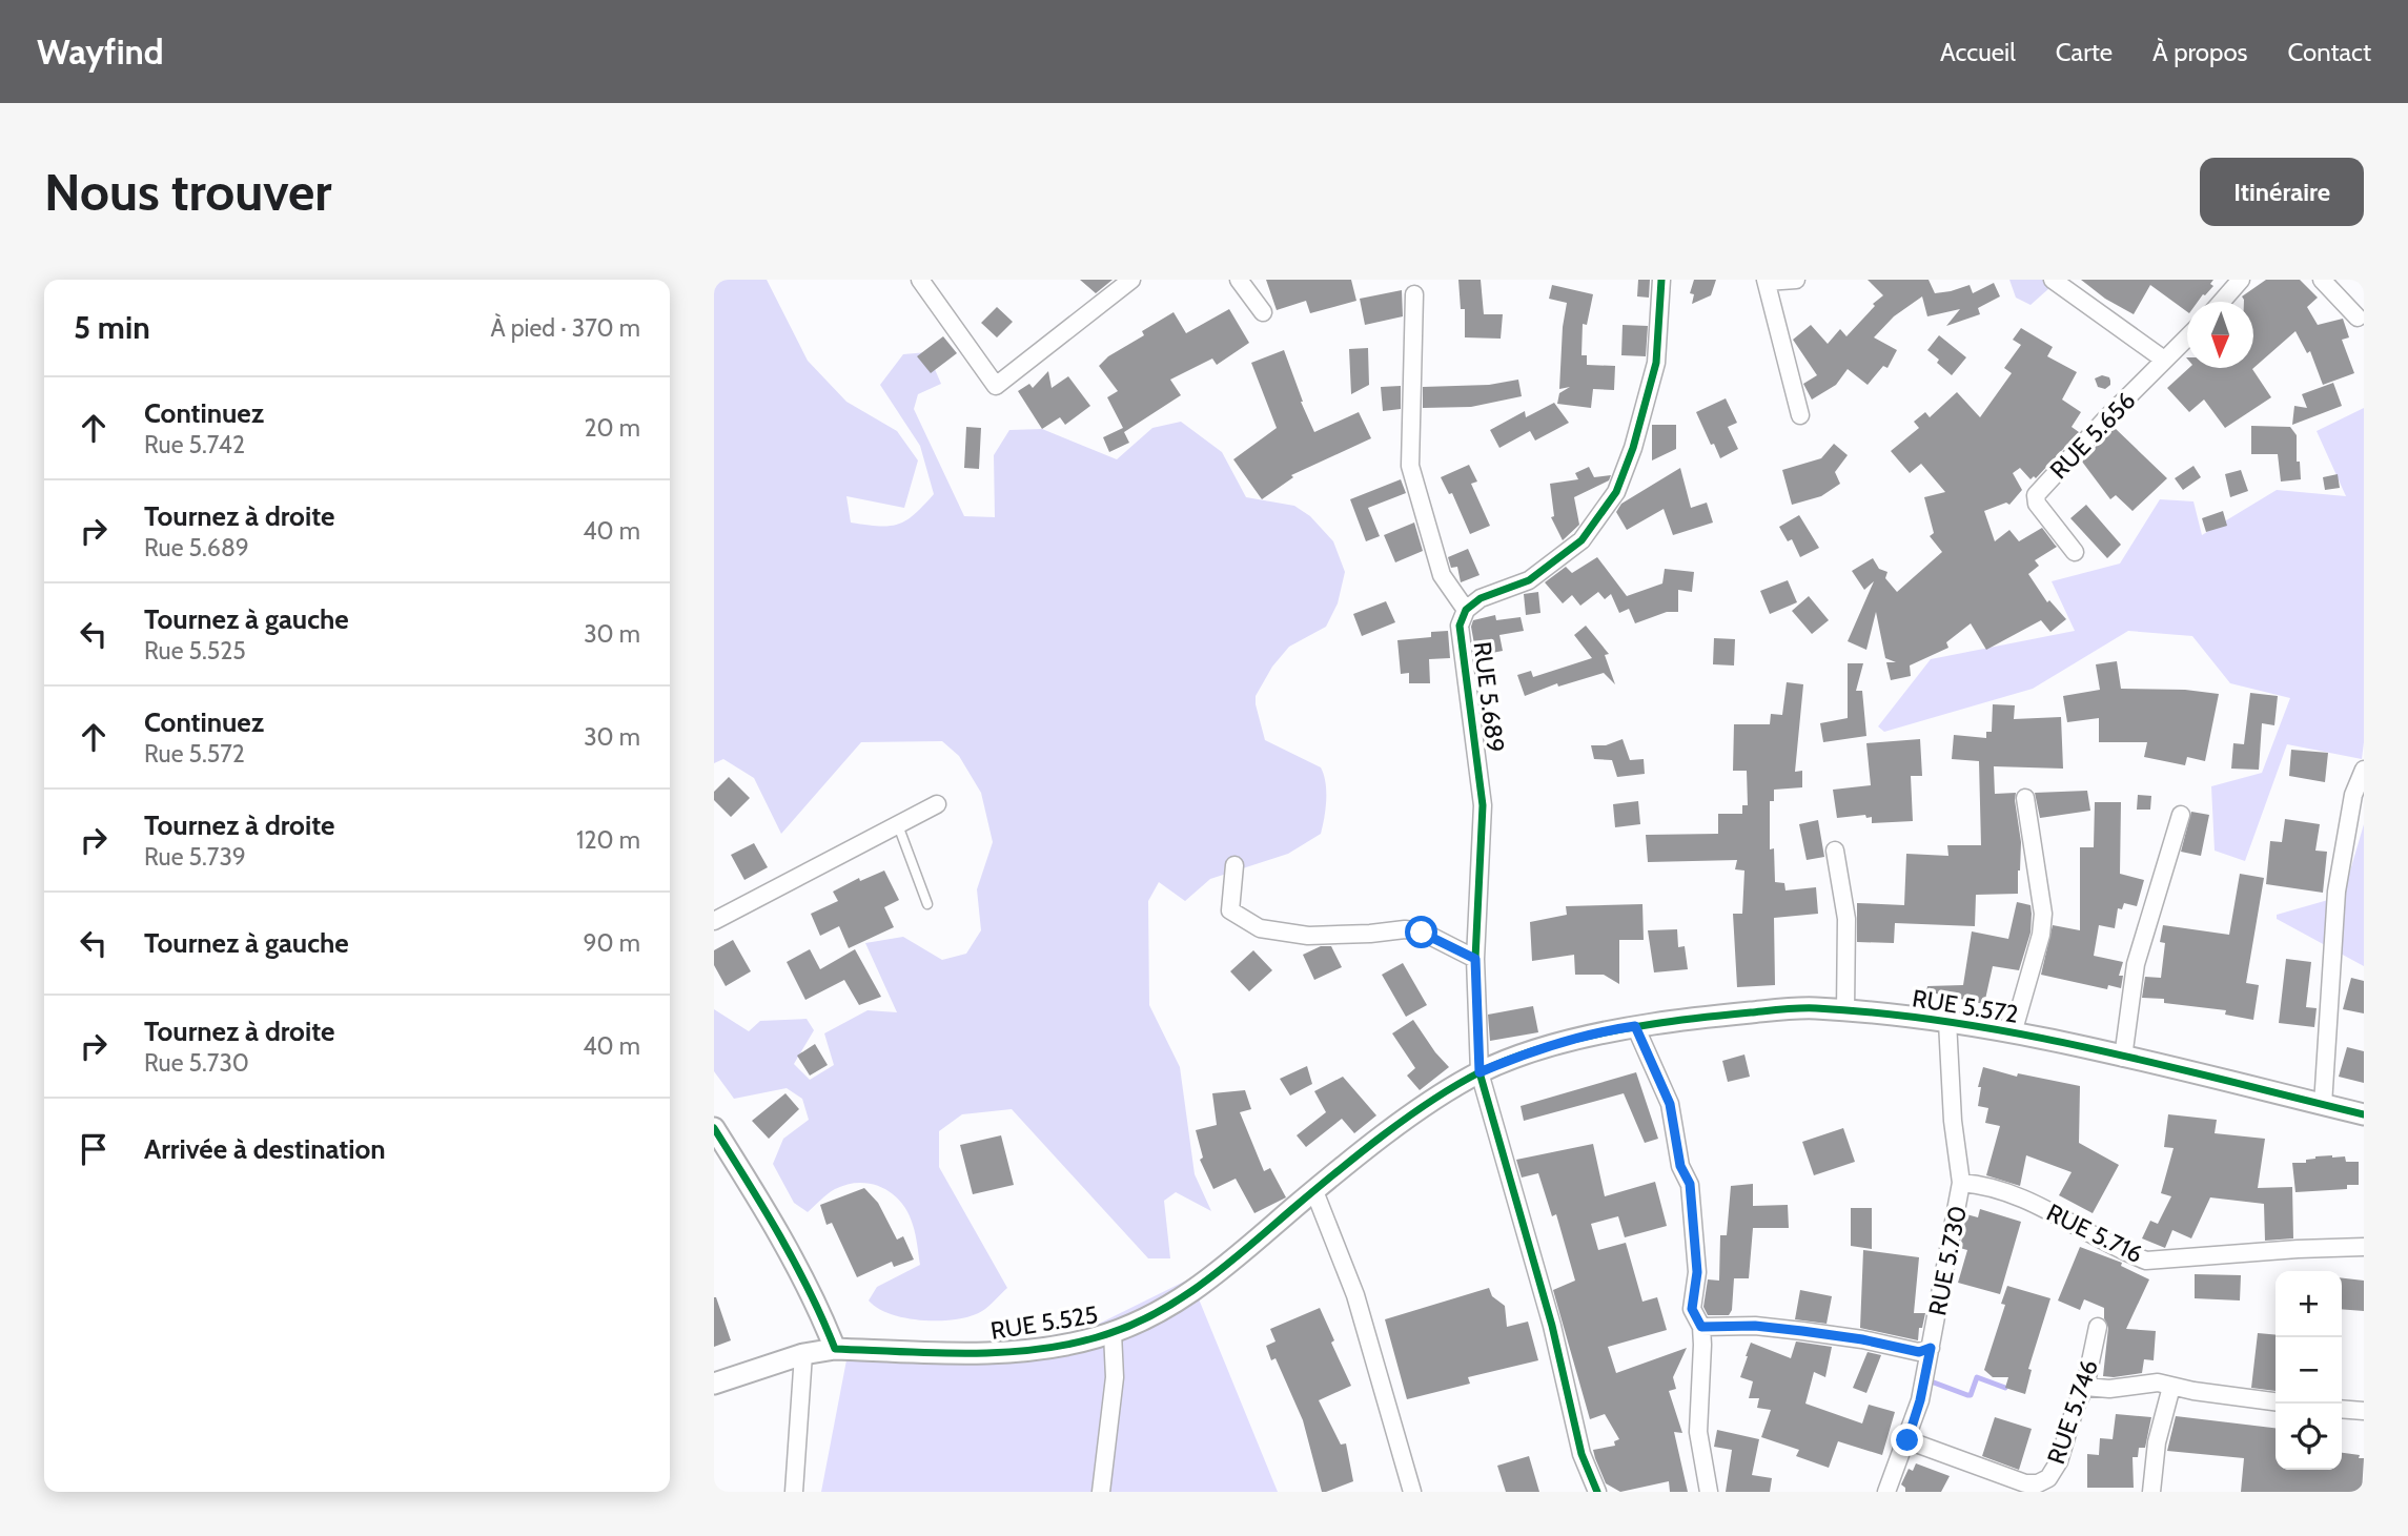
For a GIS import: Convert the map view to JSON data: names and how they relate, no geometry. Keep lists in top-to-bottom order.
{
  "streets": {
    "street": [
      "RUE 5.656",
      "RUE 5.689",
      "RUE 5.572",
      "RUE 5.716",
      "RUE 5.730",
      "RUE 5.525",
      "RUE 5.746"
    ]
  },
  "crossings": [
    ["RUE 5.689", "RUE 5.525"],
    ["RUE 5.572", "RUE 5.730"],
    ["RUE 5.572", "RUE 5.525"],
    ["RUE 5.716", "RUE 5.730"],
    ["RUE 5.730", "RUE 5.746"]
  ],
  "north": "bottom",
  "page": {
    "header": "Wayfind",
    "nav": [
      "Accueil",
      "Carte",
      "À propos",
      "Contact"
    ],
    "buttons": "Itinéraire",
    "title": "Nous trouver",
    "heading": ["5 min", "À pied · 370 m"],
    "list": [
      ["Continuez", "Rue 5.742", "20 m"],
      ["Tournez à droite", "Rue 5.689", "40 m"],
      ["Tournez à gauche", "Rue 5.525", "30 m"],
      ["Continuez", "Rue 5.572", "30 m"],
      ["Tournez à droite", "Rue 5.739", "120 m"],
      ["Tournez à gauche", "90 m"],
      ["Tournez à droite", "Rue 5.730", "40 m"],
      "Arrivée à destination"
    ],
    "map_buttons": ["+", "−"]
  }
}
